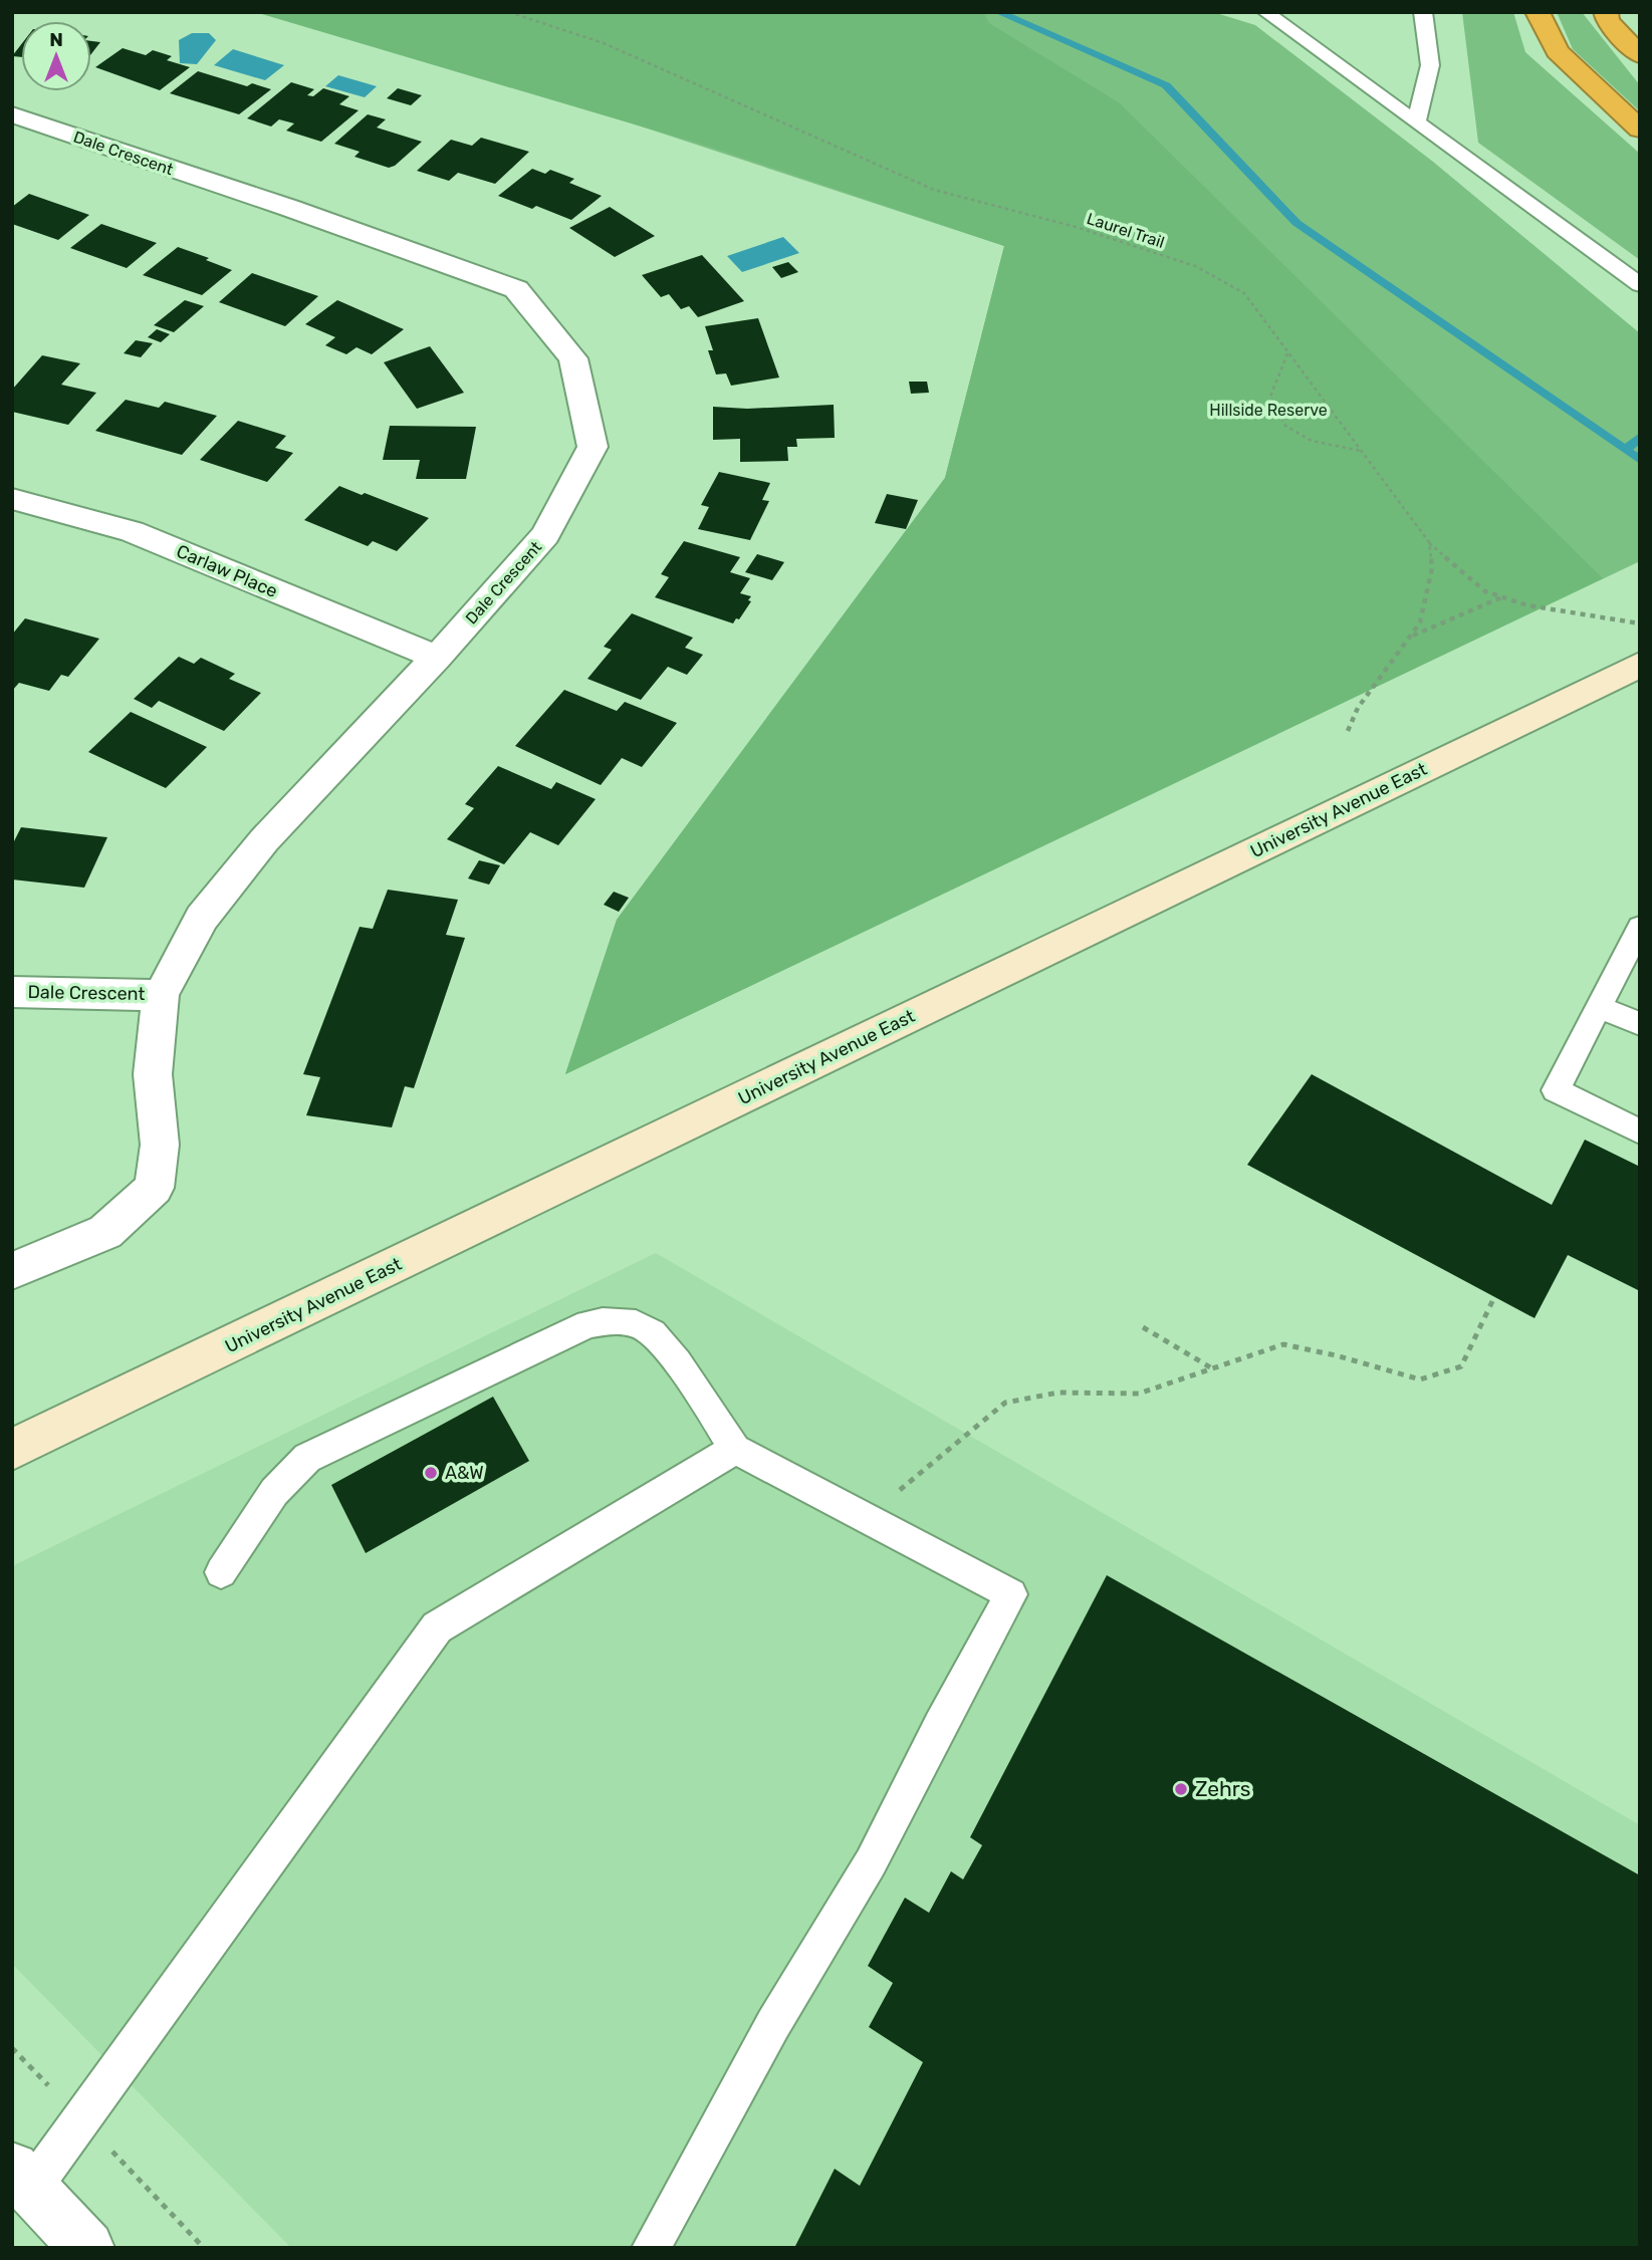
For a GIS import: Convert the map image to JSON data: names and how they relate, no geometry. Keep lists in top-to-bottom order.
{
  "streets": {
    "main road": ["University Avenue East"],
    "street": ["Dale Crescent", "Carlaw Place"],
    "path": ["Laurel Trail"]
  },
  "crossings": [
    ["Dale Crescent", "Carlaw Place"]
  ],
  "parks": ["Hillside Reserve"],
  "places": ["A&W", "Zehrs"],
  "north": "top"
}
